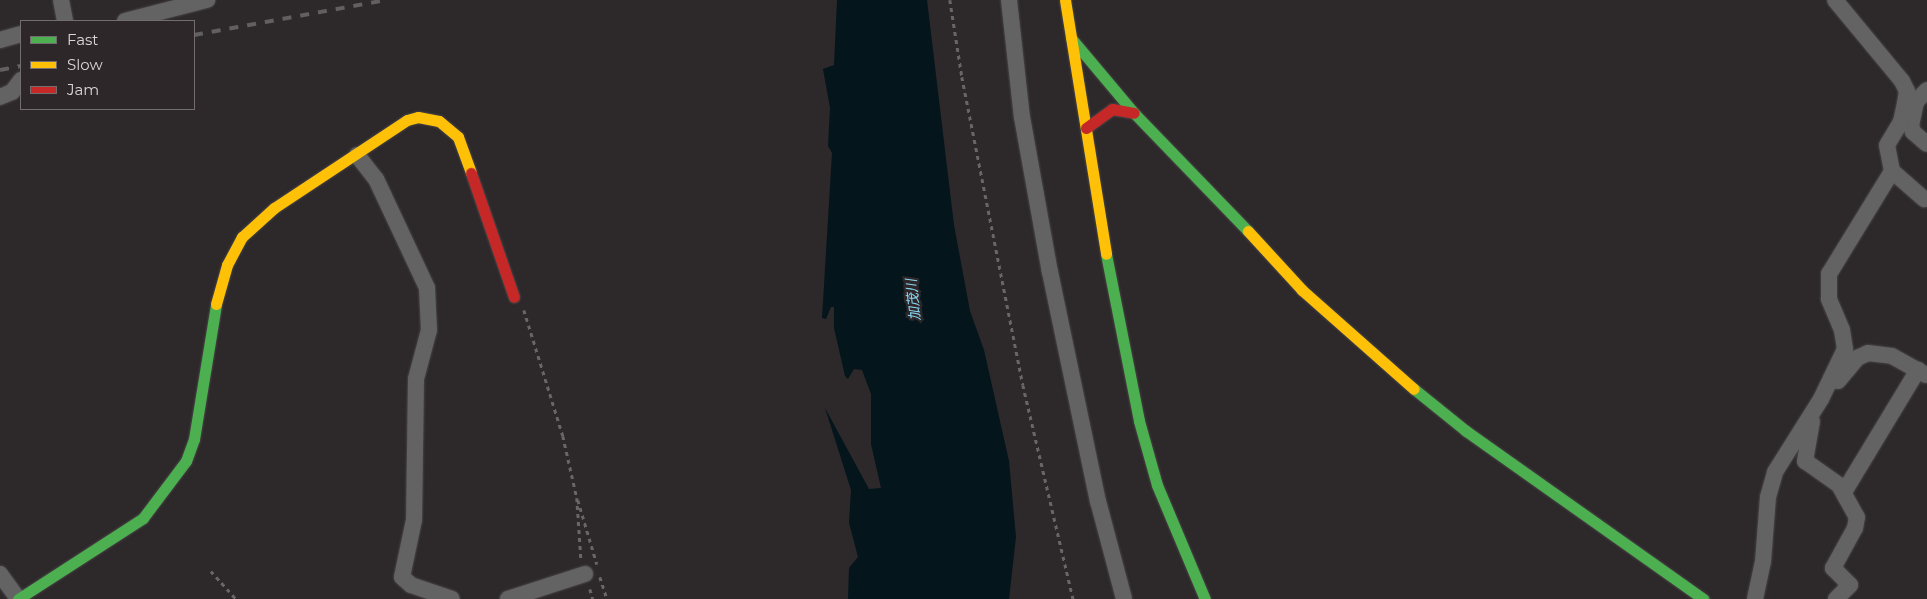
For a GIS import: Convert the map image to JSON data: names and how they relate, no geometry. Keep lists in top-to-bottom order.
{
  "water": ["加茂川"],
  "legend": ["Fast", "Slow", "Jam"]
}
